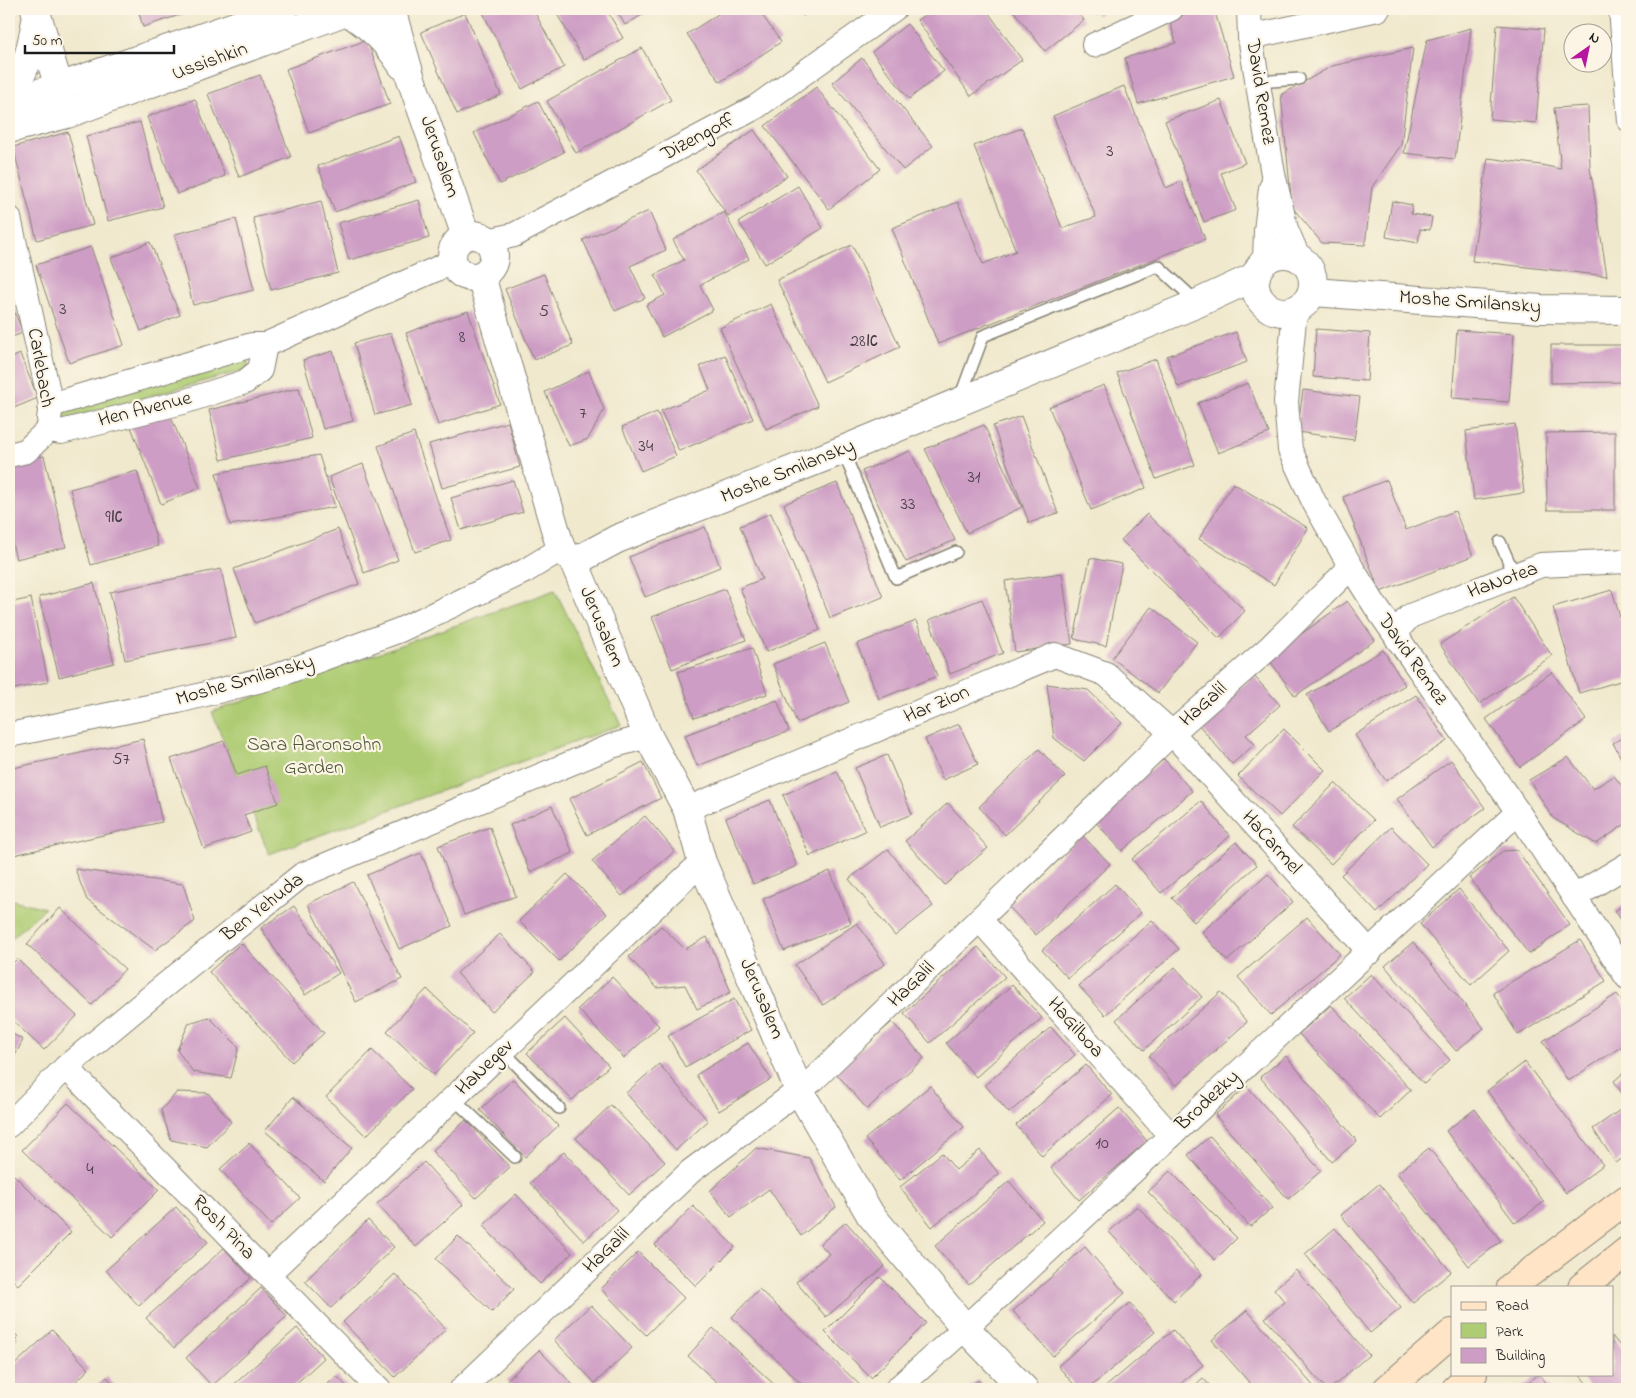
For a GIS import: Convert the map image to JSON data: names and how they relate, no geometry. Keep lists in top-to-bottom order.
{
  "streets": {
    "street": [
      "Ussishkin",
      "David Remez",
      "Dizengoff",
      "Jerusalem",
      "Moshe Smilansky",
      "Carlebach",
      "Hen Avenue",
      "HaNotea",
      "Har Zion",
      "HaGalil",
      "HaCarmel",
      "Ben Yehuda",
      "HaGilboa",
      "HaNegev",
      "Brodezky",
      "Rosh Pina"
    ]
  },
  "crossings": [
    ["Ussishkin", "Jerusalem"],
    ["David Remez", "Moshe Smilansky"],
    ["David Remez", "HaNotea"],
    ["David Remez", "HaGalil"],
    ["David Remez", "Brodezky"],
    ["Dizengoff", "Jerusalem"],
    ["Dizengoff", "Hen Avenue"],
    ["Jerusalem", "Moshe Smilansky"],
    ["Jerusalem", "Hen Avenue"],
    ["Jerusalem", "Har Zion"],
    ["Jerusalem", "HaGalil"],
    ["Jerusalem", "Ben Yehuda"],
    ["Jerusalem", "HaNegev"],
    ["Jerusalem", "Brodezky"],
    ["Carlebach", "Hen Avenue"],
    ["Har Zion", "HaGalil"],
    ["Har Zion", "HaCarmel"],
    ["HaGalil", "HaCarmel"],
    ["HaGalil", "HaGilboa"],
    ["HaCarmel", "Brodezky"],
    ["Ben Yehuda", "Rosh Pina"],
    ["HaGilboa", "Brodezky"],
    ["HaNegev", "Rosh Pina"]
  ],
  "parks": ["Sara Aaronsohn Garden"],
  "house_numbers": [
    "3",
    "3",
    "5",
    "8",
    "28א",
    "7",
    "34",
    "31",
    "33",
    "9א",
    "57",
    "10",
    "4"
  ],
  "legend": ["Road", "Park", "Building"],
  "scale_bar": "50 m",
  "north": "top right"
}
